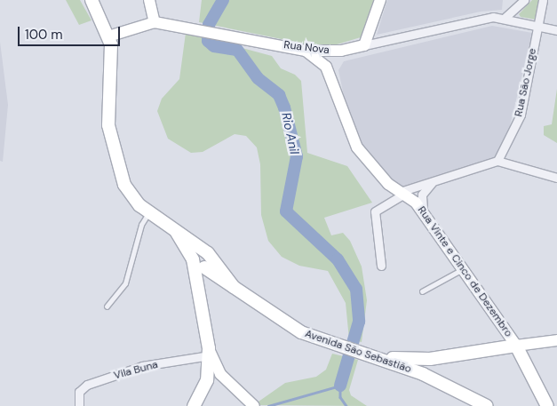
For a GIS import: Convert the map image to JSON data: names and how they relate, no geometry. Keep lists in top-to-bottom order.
{
  "streets": {
    "main road": ["Rua Nova", "Rua Vinte e Cinco de Dezembro", "Avenida São Sebastião"],
    "street": ["Rua São Jorge", "Vila Buna"]
  },
  "crossings": [
    ["Rua Nova", "Rua São Jorge"],
    ["Rua Nova", "Rua Vinte e Cinco de Dezembro"]
  ],
  "water": ["Rio Anil"],
  "scale_bar": "100 m"
}
